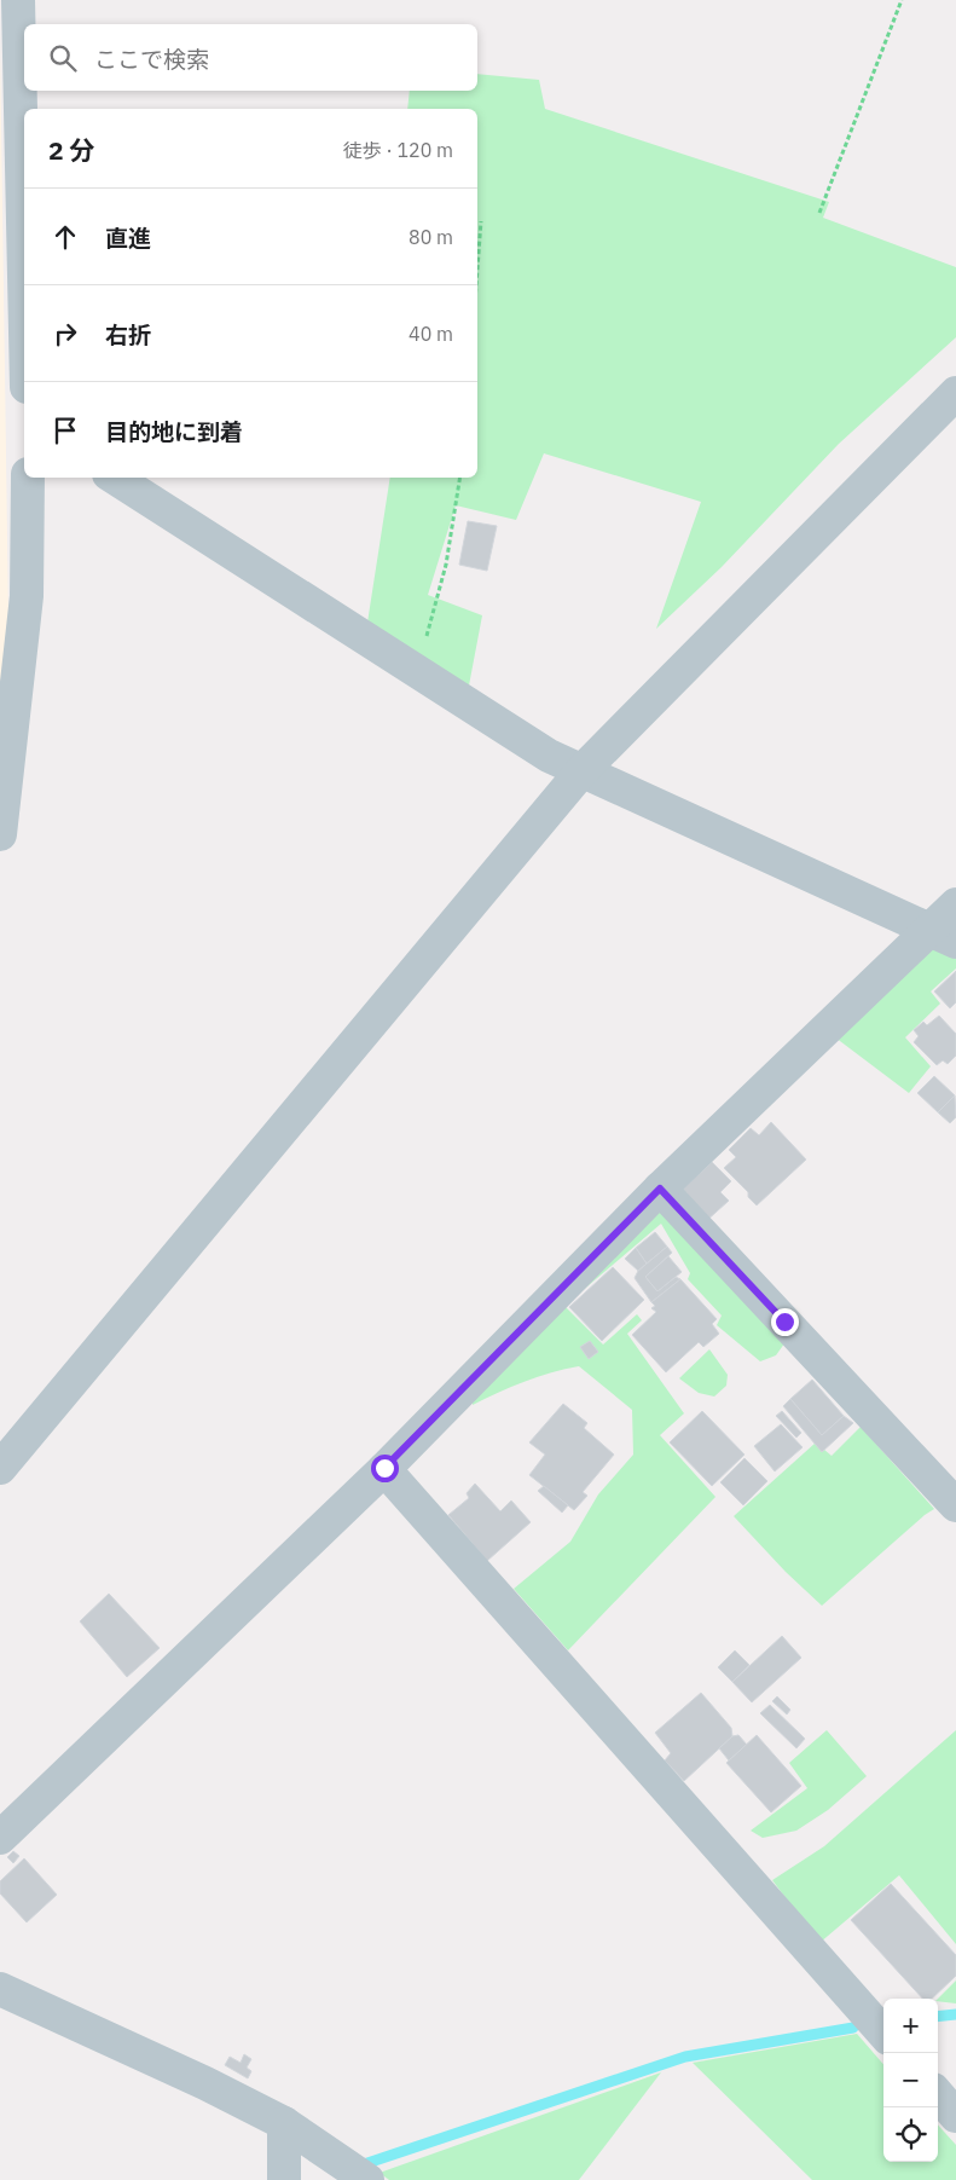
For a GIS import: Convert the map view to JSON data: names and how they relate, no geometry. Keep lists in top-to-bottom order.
{
  "page": {
    "search": "ここで検索",
    "heading": ["2 分", "徒歩 · 120 m"],
    "list": [
      ["直進", "80 m"],
      ["右折", "40 m"],
      "目的地に到着"
    ],
    "map_buttons": ["+", "−"]
  }
}
